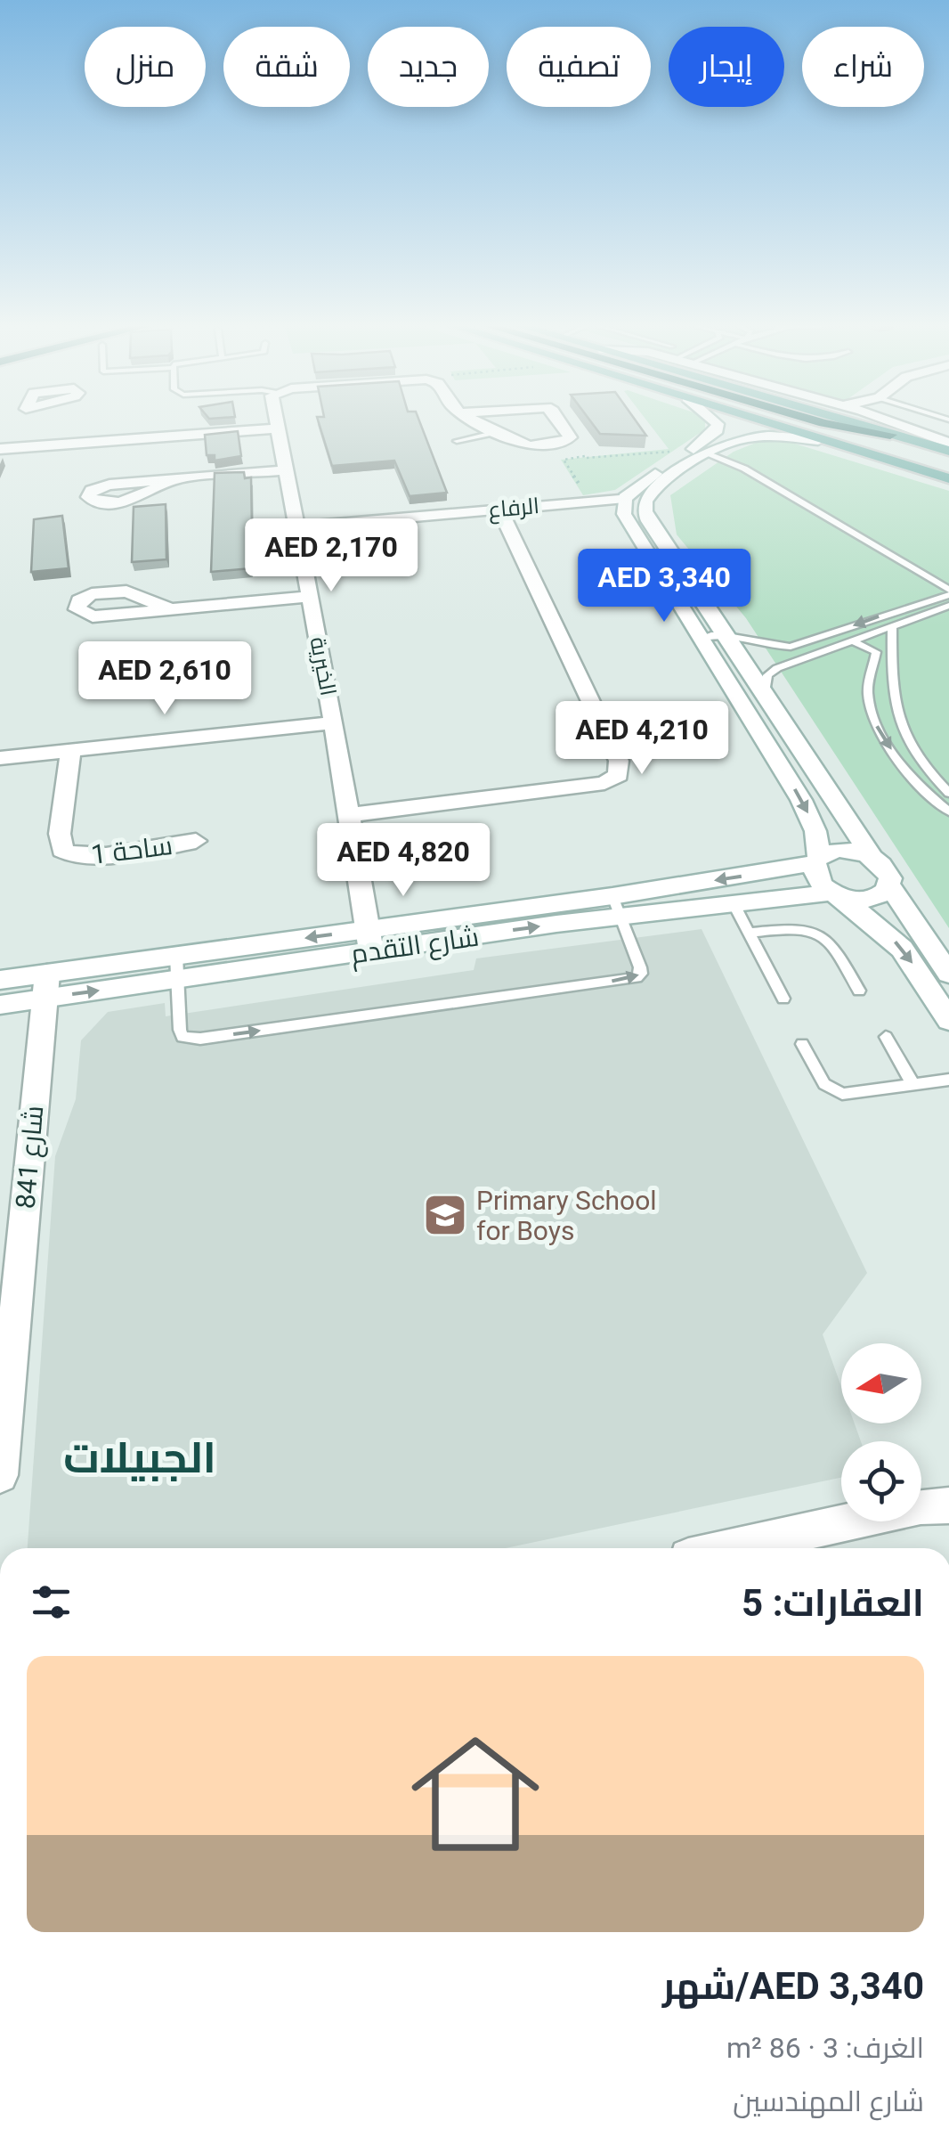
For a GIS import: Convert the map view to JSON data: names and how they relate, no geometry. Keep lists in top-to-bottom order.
{
  "streets": {
    "street": [
      "الرفاع",
      "الخيرية",
      "ساحة 1",
      "شارع التقدم",
      "شارع 841"
    ]
  },
  "crossings": [
    ["الرفاع", "الخيرية"],
    ["الخيرية", "ساحة 1"],
    ["الخيرية", "شارع التقدم"],
    ["شارع التقدم", "شارع 841"]
  ],
  "districts": ["الجبيلات"],
  "places": {
    "school or university": ["Primary School for Boys"]
  },
  "north": "left",
  "page": {
    "chip": [
      "شراء",
      "إيجار",
      "تصفية",
      "جديد",
      "شقة",
      "منزل"
    ],
    "price": [
      "AED 2,170",
      "AED 3,340",
      "AED 2,610",
      "AED 4,210",
      "AED 4,820"
    ],
    "heading": "العقارات: 5",
    "list": [
      {
        "name": "AED 3,340/شهر",
        "note": "الغرف: 3 · 86 m² · شارع المهندسين"
      }
    ]
  }
}
